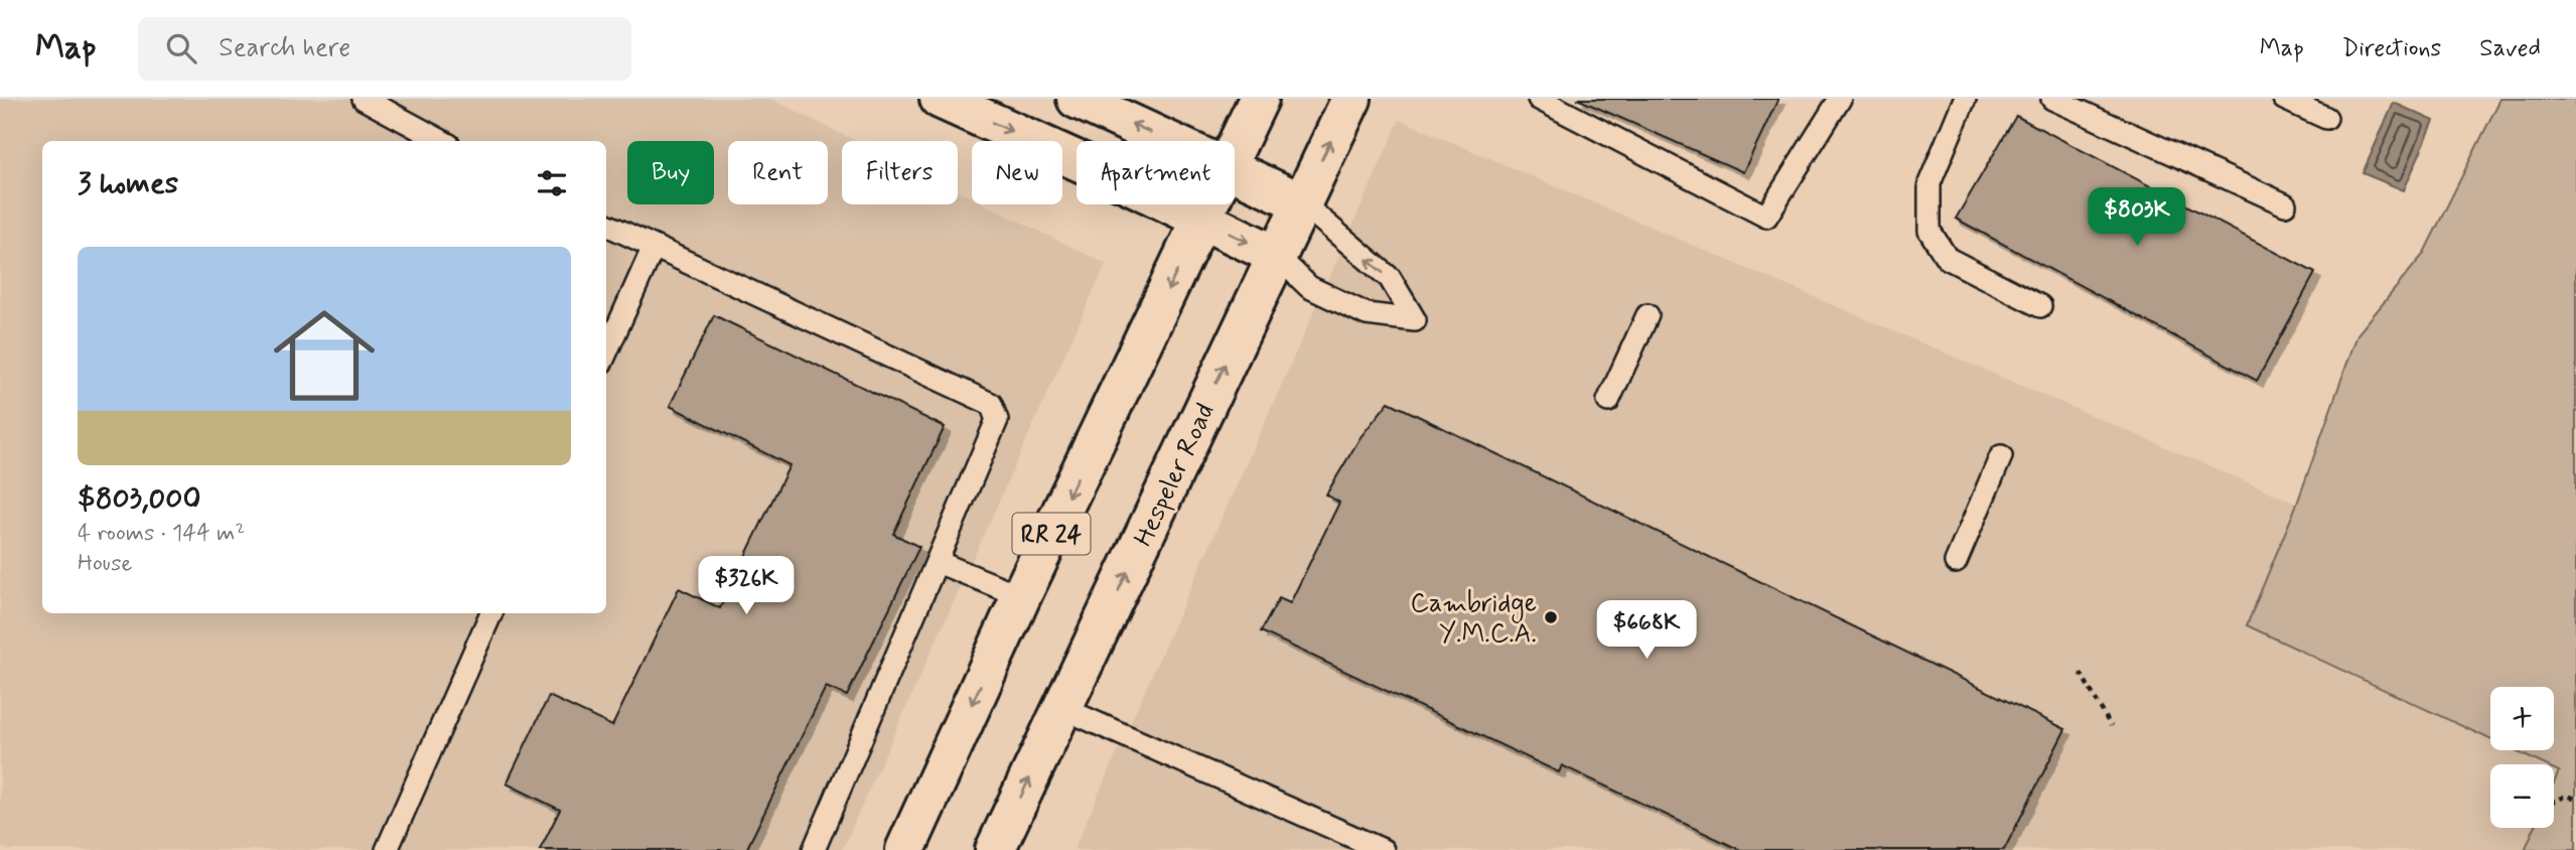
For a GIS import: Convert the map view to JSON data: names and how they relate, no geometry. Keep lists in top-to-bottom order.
{
  "streets": {
    "main road": ["Hespeler Road", "RR 24"]
  },
  "places": ["Cambridge Y.M.C.A."],
  "page": {
    "header": "Map",
    "search": "Search here",
    "nav": ["Map", "Directions", "Saved"],
    "chip": [
      "Buy",
      "Rent",
      "Filters",
      "New",
      "Apartment"
    ],
    "heading": "3 homes",
    "price": ["$803K", "$326K", "$668K"],
    "list": [
      {
        "name": "$803,000",
        "note": "4 rooms · 144 m² · House"
      }
    ],
    "map_buttons": ["+", "−"]
  }
}
